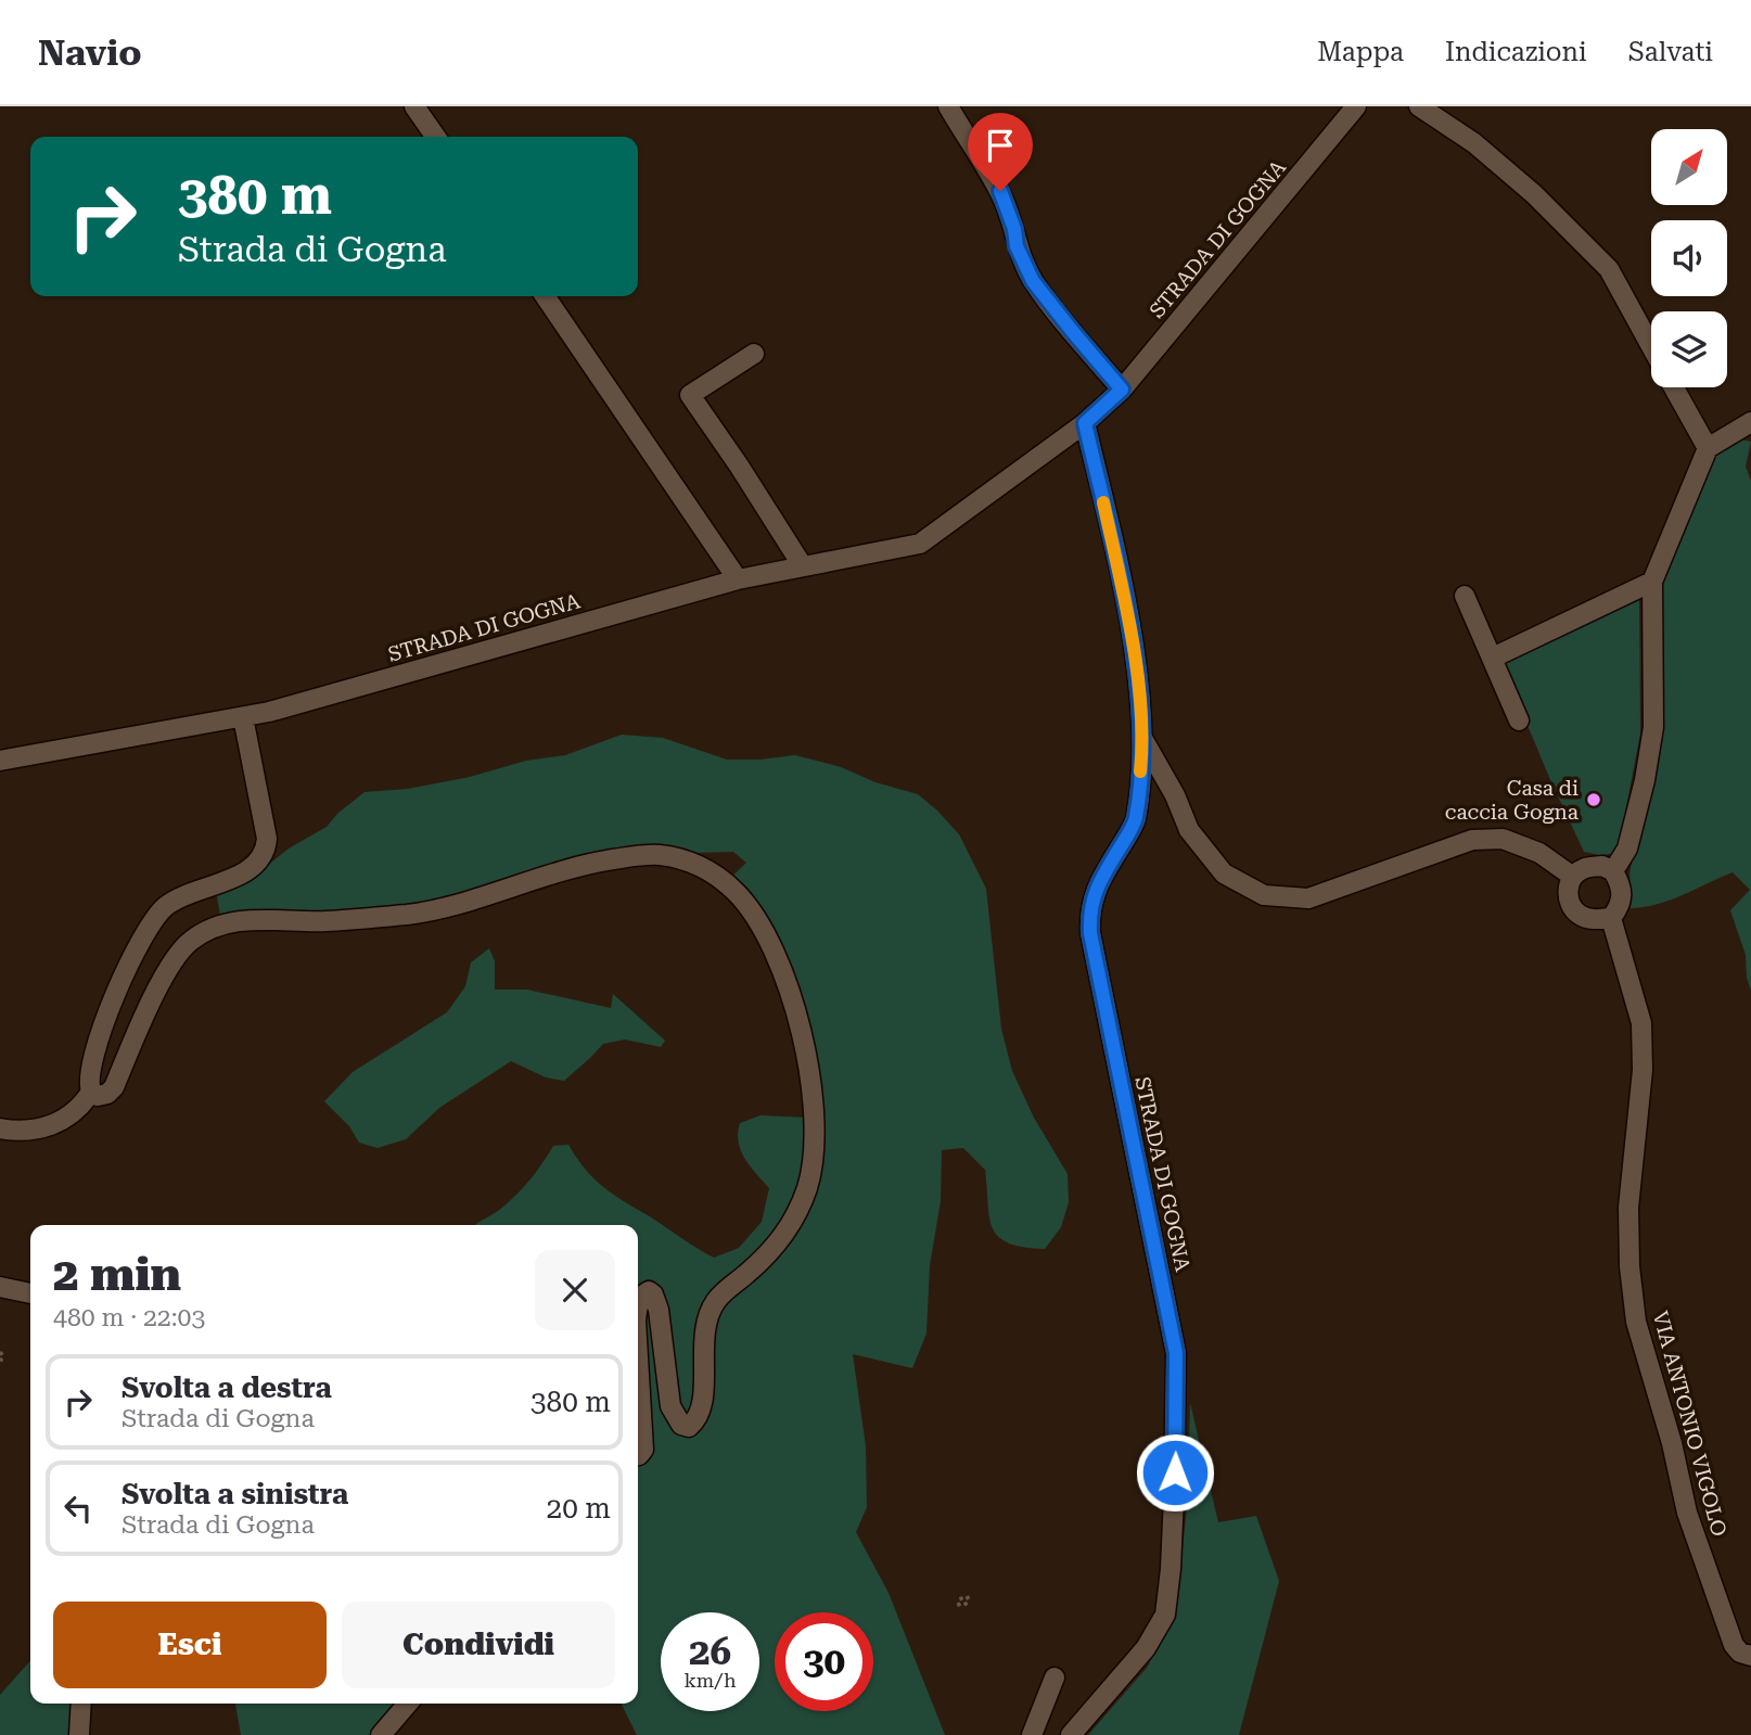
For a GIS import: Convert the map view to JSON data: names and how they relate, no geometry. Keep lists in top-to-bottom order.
{
  "streets": {
    "street": ["STRADA DI GOGNA", "VIA ANTONIO VIGOLO"]
  },
  "crossings": [
    ["STRADA DI GOGNA", "VIA ANTONIO VIGOLO"]
  ],
  "places": ["Casa di caccia Gogna"],
  "north": "top right",
  "page": {
    "header": "Navio",
    "nav": ["Mappa", "Indicazioni", "Salvati"],
    "turn": ["380 m", "Strada di Gogna"],
    "heading": ["2 min", "480 m · 22:03"],
    "list": [
      {
        "name": "Svolta a destra",
        "note": "Strada di Gogna",
        "value": "380 m"
      },
      {
        "name": "Svolta a sinistra",
        "note": "Strada di Gogna",
        "value": "20 m"
      }
    ],
    "buttons": ["Esci", "Condividi"],
    "speed": "26 km/h",
    "limit": "30"
  }
}
